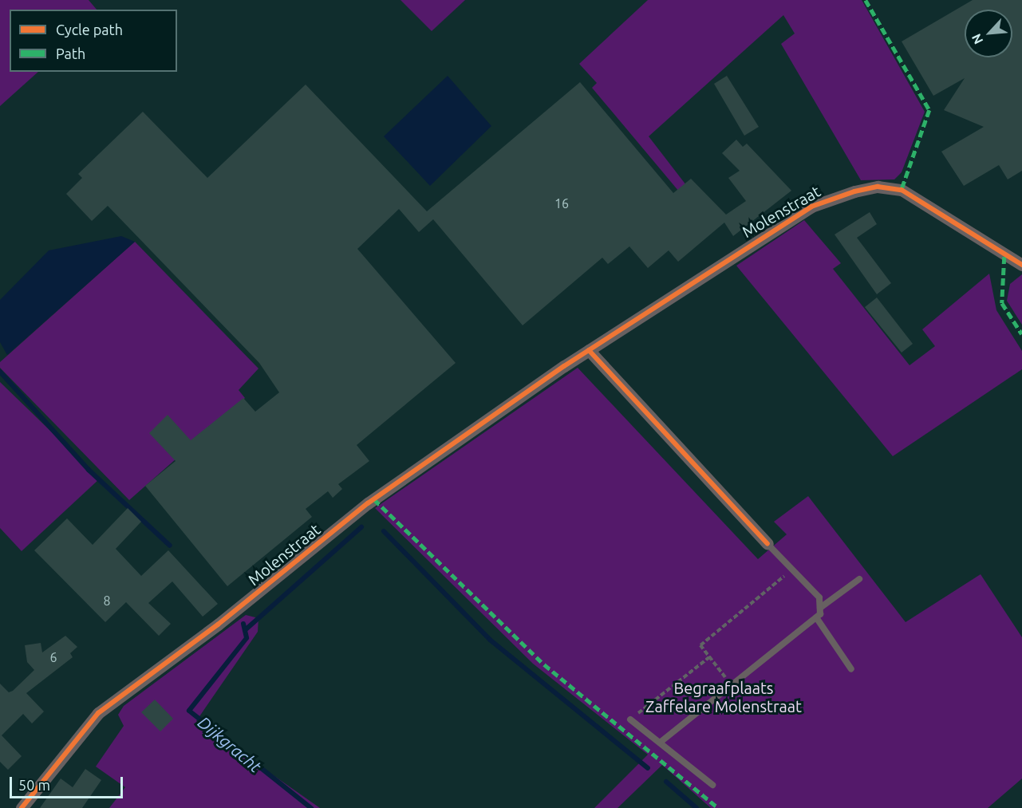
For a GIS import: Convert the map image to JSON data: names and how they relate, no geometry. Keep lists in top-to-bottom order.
{
  "streets": {
    "street": ["Molenstraat"]
  },
  "water": ["Dijkgracht"],
  "parks": ["Begraafplaats Zaffelare Molenstraat"],
  "house_numbers": ["16", "8", "6"],
  "legend": ["Cycle path", "Path"],
  "scale_bar": "50 m",
  "north": "bottom left"
}
